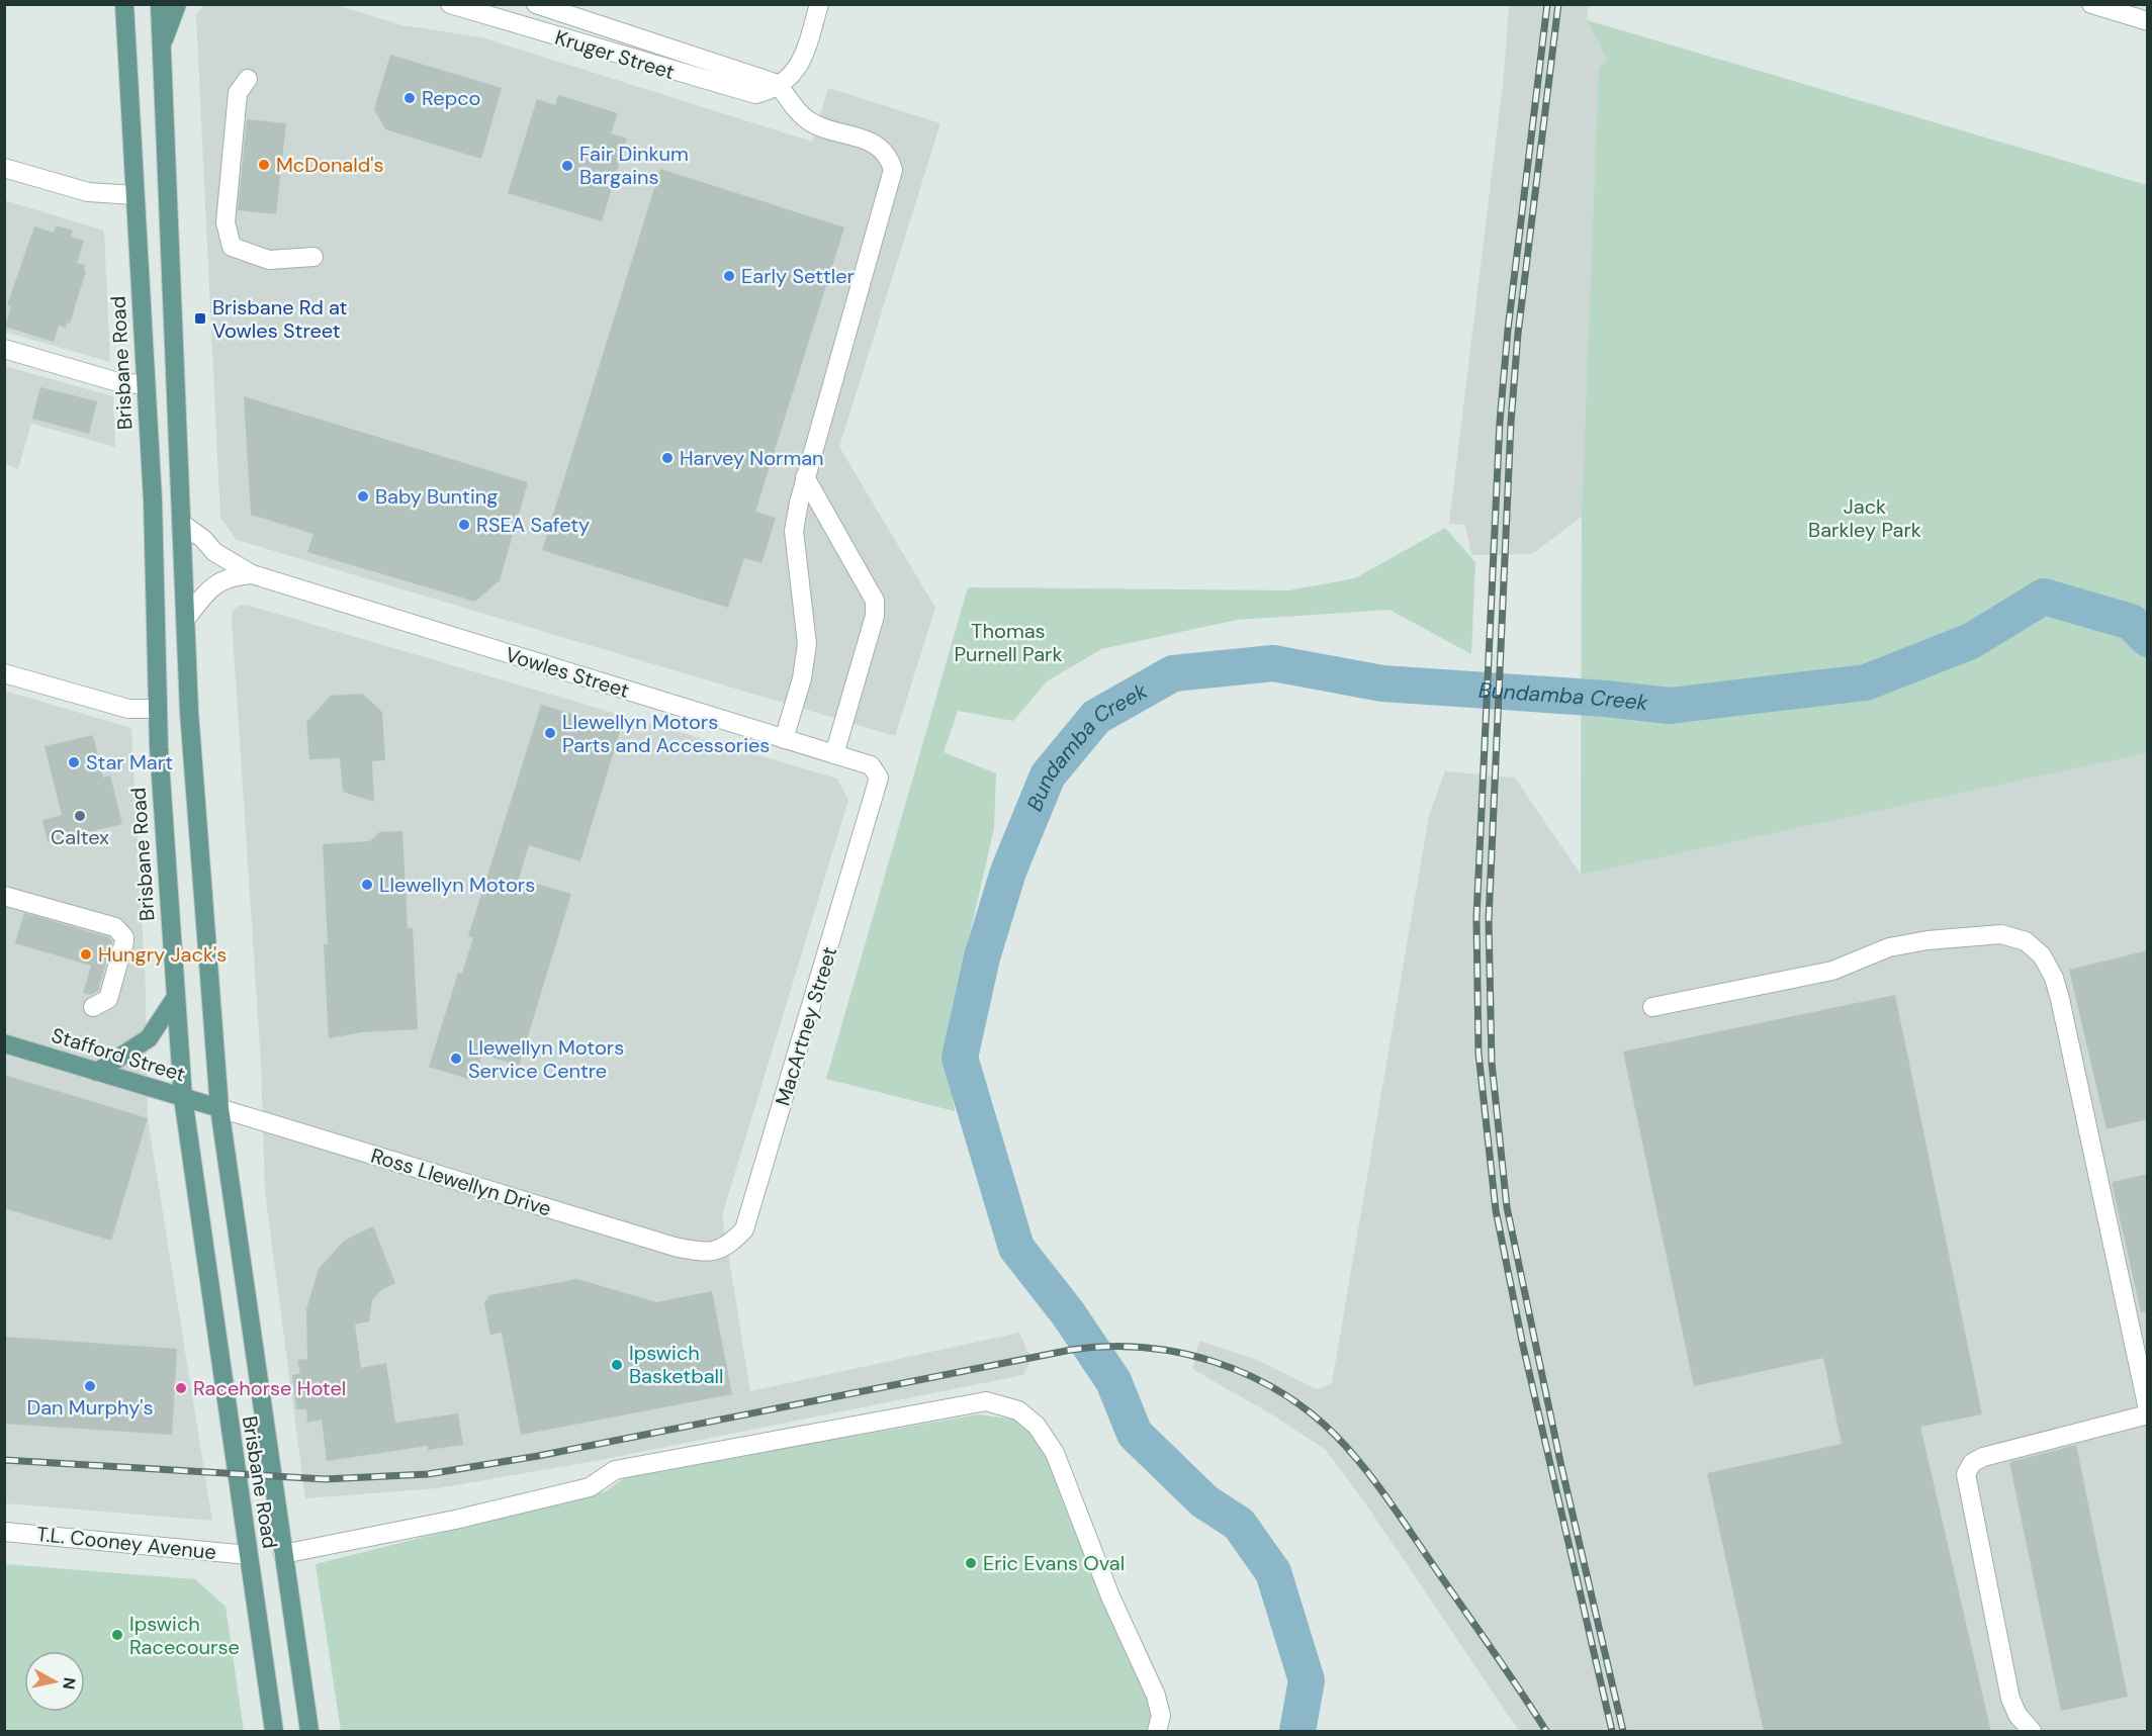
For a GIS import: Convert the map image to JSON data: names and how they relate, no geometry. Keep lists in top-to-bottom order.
{
  "streets": {
    "main road": ["Brisbane Road", "Stafford Street"],
    "street": [
      "Kruger Street",
      "Vowles Street",
      "MacArtney Street",
      "Ross Llewellyn Drive",
      "T.L. Cooney Avenue"
    ]
  },
  "crossings": [
    ["Brisbane Road", "Vowles Street"],
    ["Brisbane Road", "Stafford Street"],
    ["Brisbane Road", "Ross Llewellyn Drive"],
    ["Brisbane Road", "T.L. Cooney Avenue"],
    ["Vowles Street", "MacArtney Street"],
    ["MacArtney Street", "Ross Llewellyn Drive"],
    ["Stafford Street", "Ross Llewellyn Drive"]
  ],
  "water": ["Bundamba Creek"],
  "parks": ["Jack Barkley Park", "Thomas Purnell Park"],
  "places": {
    "other": [
      "Repco",
      "McDonald's",
      "Fair Dinkum Bargains",
      "Early Settler",
      "Harvey Norman",
      "Baby Bunting",
      "RSEA Safety",
      "Llewellyn Motors Parts and Accessories",
      "Star Mart",
      "Caltex",
      "Llewellyn Motors",
      "Hungry Jack's",
      "Llewellyn Motors Service Centre",
      "Ipswich Basketball",
      "Dan Murphy's",
      "Racehorse Hotel",
      "Eric Evans Oval",
      "Ipswich Racecourse"
    ],
    "transit": ["Brisbane Rd at Vowles Street"]
  },
  "north": "right"
}
